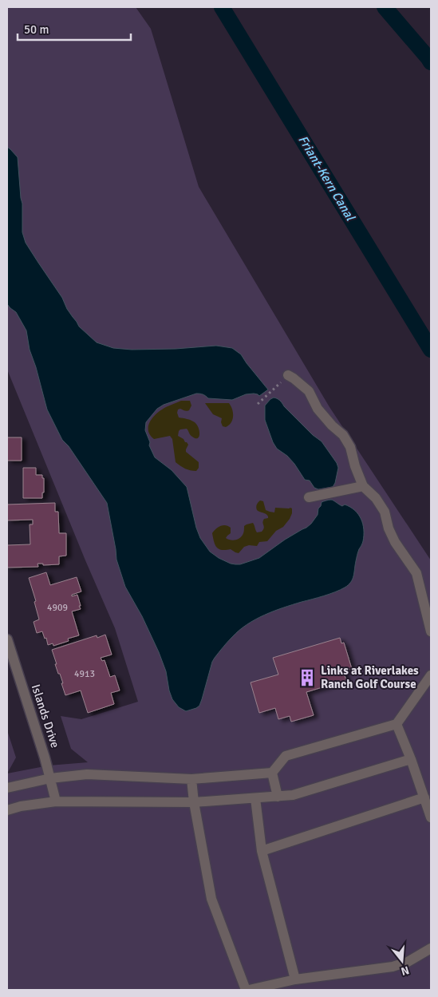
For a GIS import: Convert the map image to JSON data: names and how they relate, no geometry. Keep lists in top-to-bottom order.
{
  "streets": {
    "street": ["Islands Drive"]
  },
  "water": ["Friant-Kern Canal"],
  "places": {
    "building": ["Links at Riverlakes Ranch Golf Course"]
  },
  "house_numbers": ["4909", "4913"],
  "scale_bar": "50 m",
  "north": "bottom"
}
